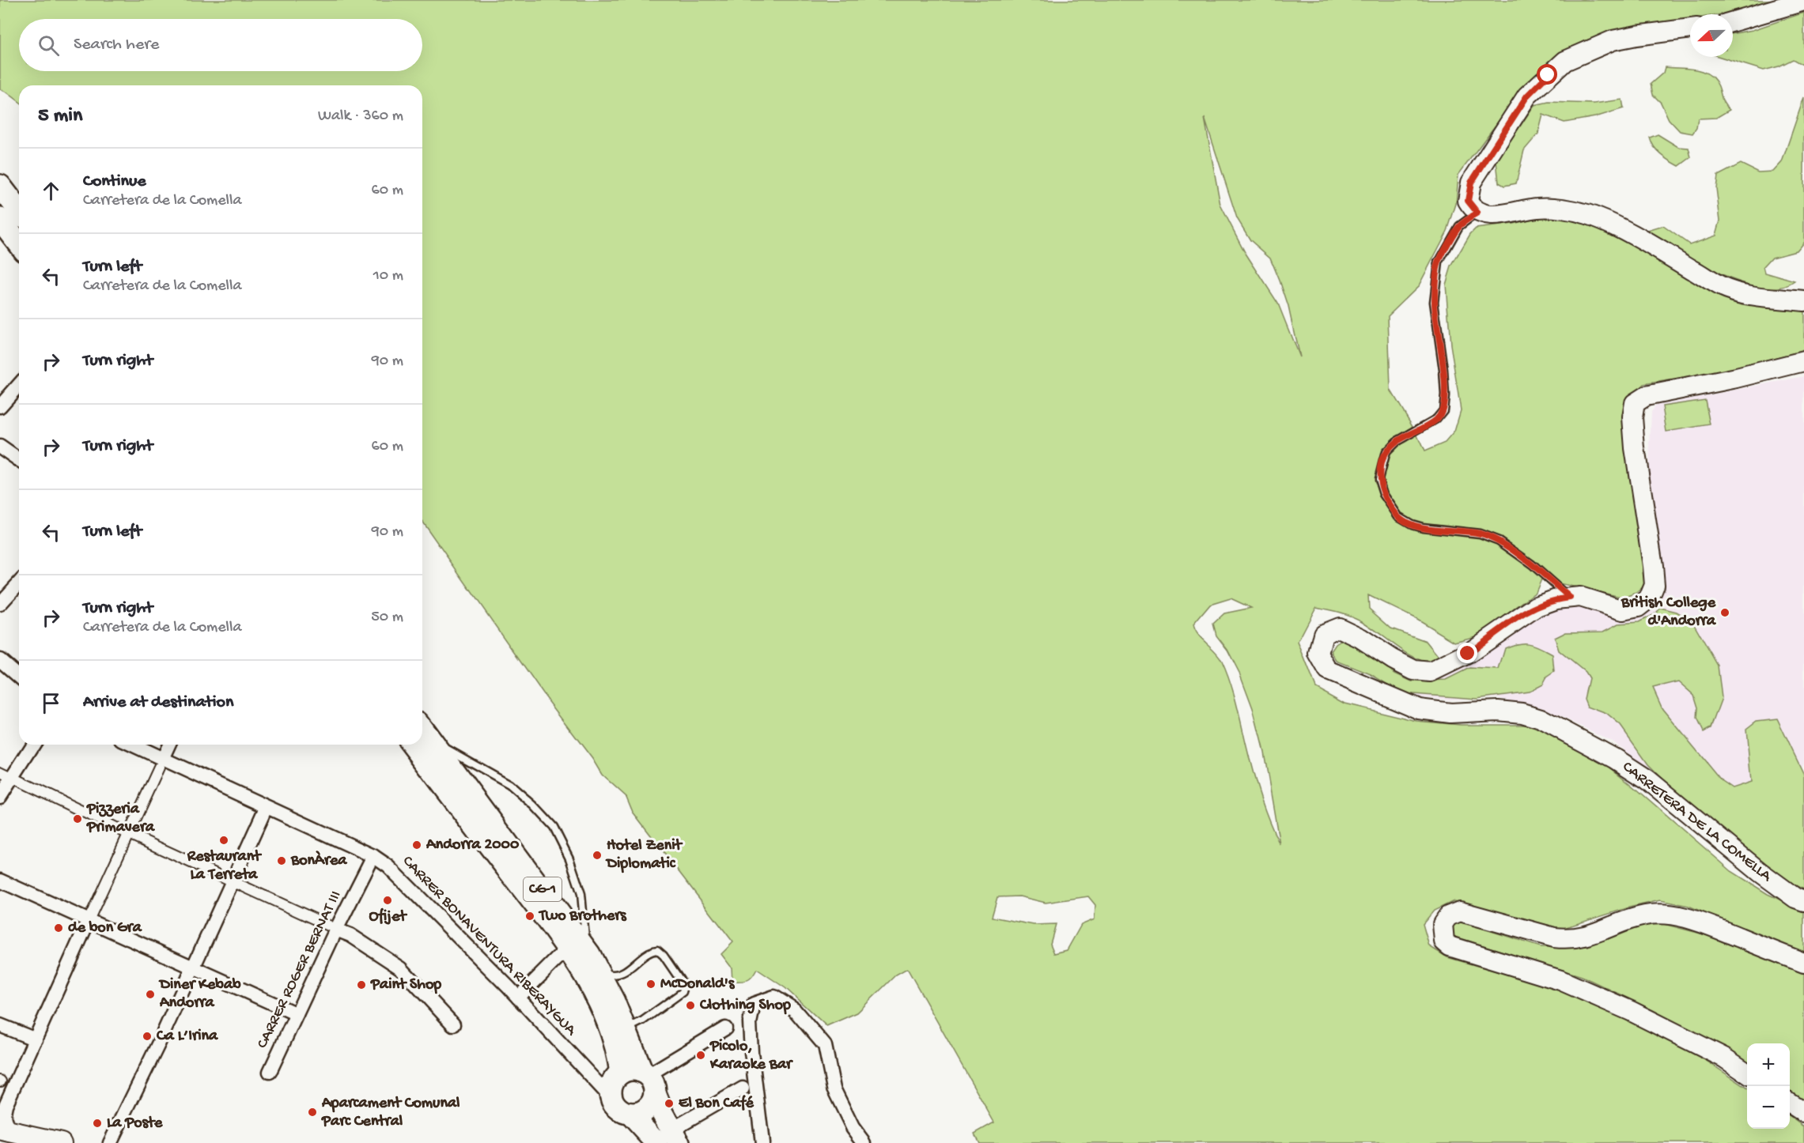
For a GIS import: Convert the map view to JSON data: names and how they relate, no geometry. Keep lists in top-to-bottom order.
{
  "streets": {
    "highway": ["CG-1"],
    "main road": ["CARRETERA DE LA COMELLA"],
    "street": ["CARRER BONAVENTURA RIBERAYGUA", "CARRER ROGER BERNAT III"]
  },
  "crossings": [
    ["CG-1", "CARRER BONAVENTURA RIBERAYGUA"],
    ["CARRER BONAVENTURA RIBERAYGUA", "CARRER ROGER BERNAT III"]
  ],
  "places": [
    "British College d'Andorra",
    "Pizzeria Primavera",
    "Restaurant La Terreta",
    "Andorra 2000",
    "Hotel Zenit Diplomatic",
    "BonÀrea",
    "Ofijet",
    "Two Brothers",
    "de bon Gra",
    "McDonald's",
    "Paint Shop",
    "Diner Kebab Andorra",
    "Clothing Shop",
    "Ca L’Irina",
    "Picolo, Karaoke Bar",
    "El Bon Café",
    "Aparcament Comunal Parc Central",
    "La Poste"
  ],
  "north": "left",
  "page": {
    "search": "Search here",
    "heading": ["5 min", "Walk · 360 m"],
    "list": [
      ["Continue", "Carretera de la Comella", "60 m"],
      ["Turn left", "Carretera de la Comella", "10 m"],
      ["Turn right", "90 m"],
      ["Turn right", "60 m"],
      ["Turn left", "90 m"],
      ["Turn right", "Carretera de la Comella", "50 m"],
      "Arrive at destination"
    ],
    "map_buttons": ["+", "−"]
  }
}
